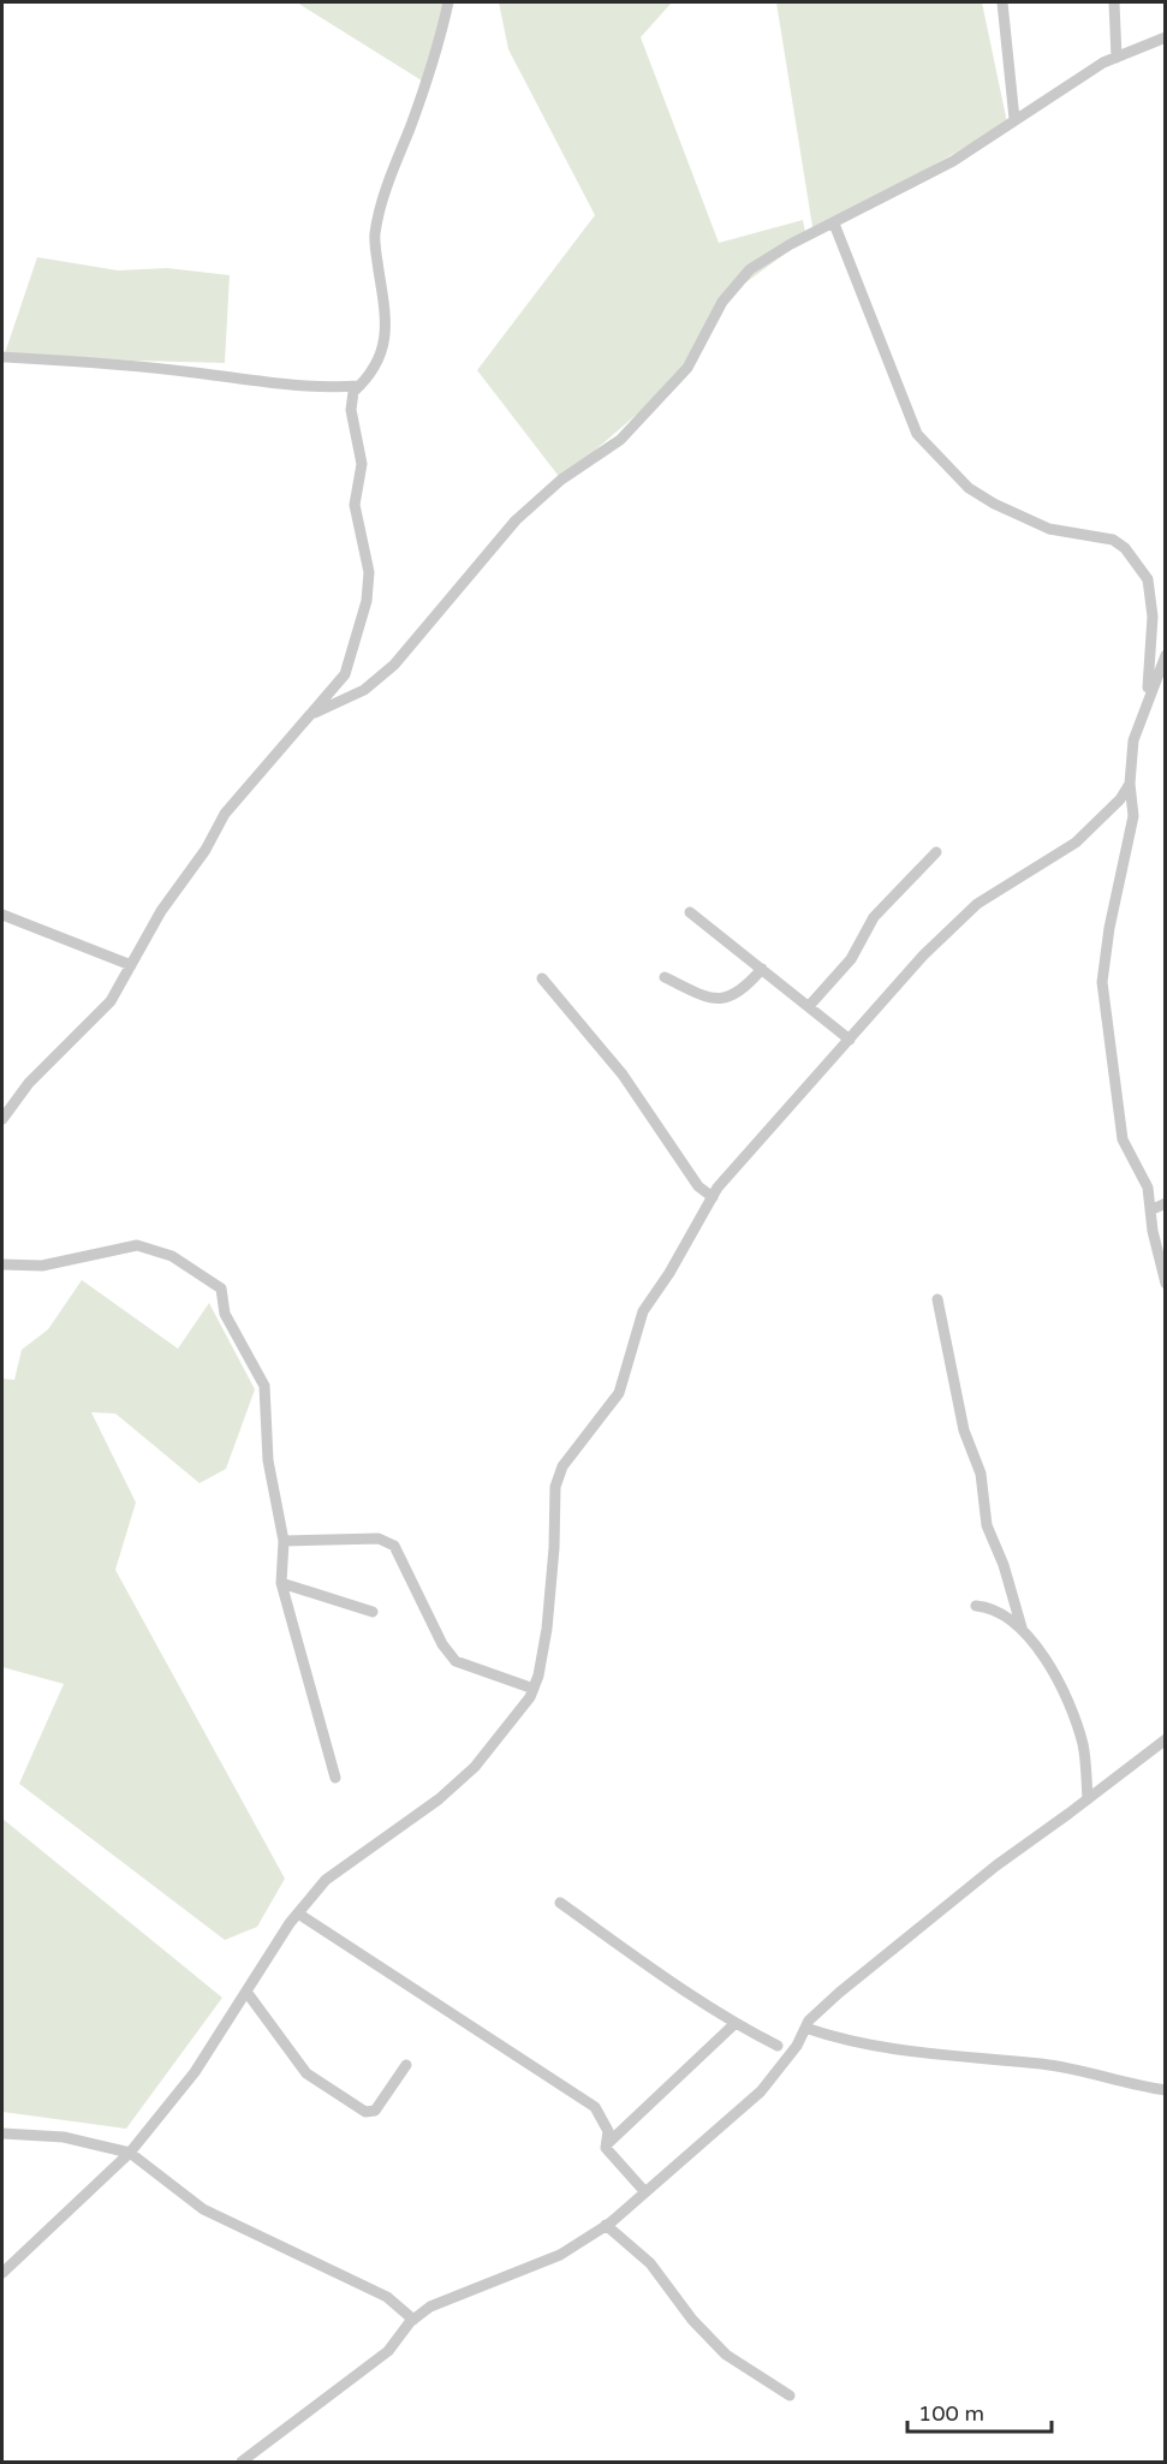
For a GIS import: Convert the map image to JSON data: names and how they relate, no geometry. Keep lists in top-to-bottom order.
{
  "scale_bar": "100 m"
}
